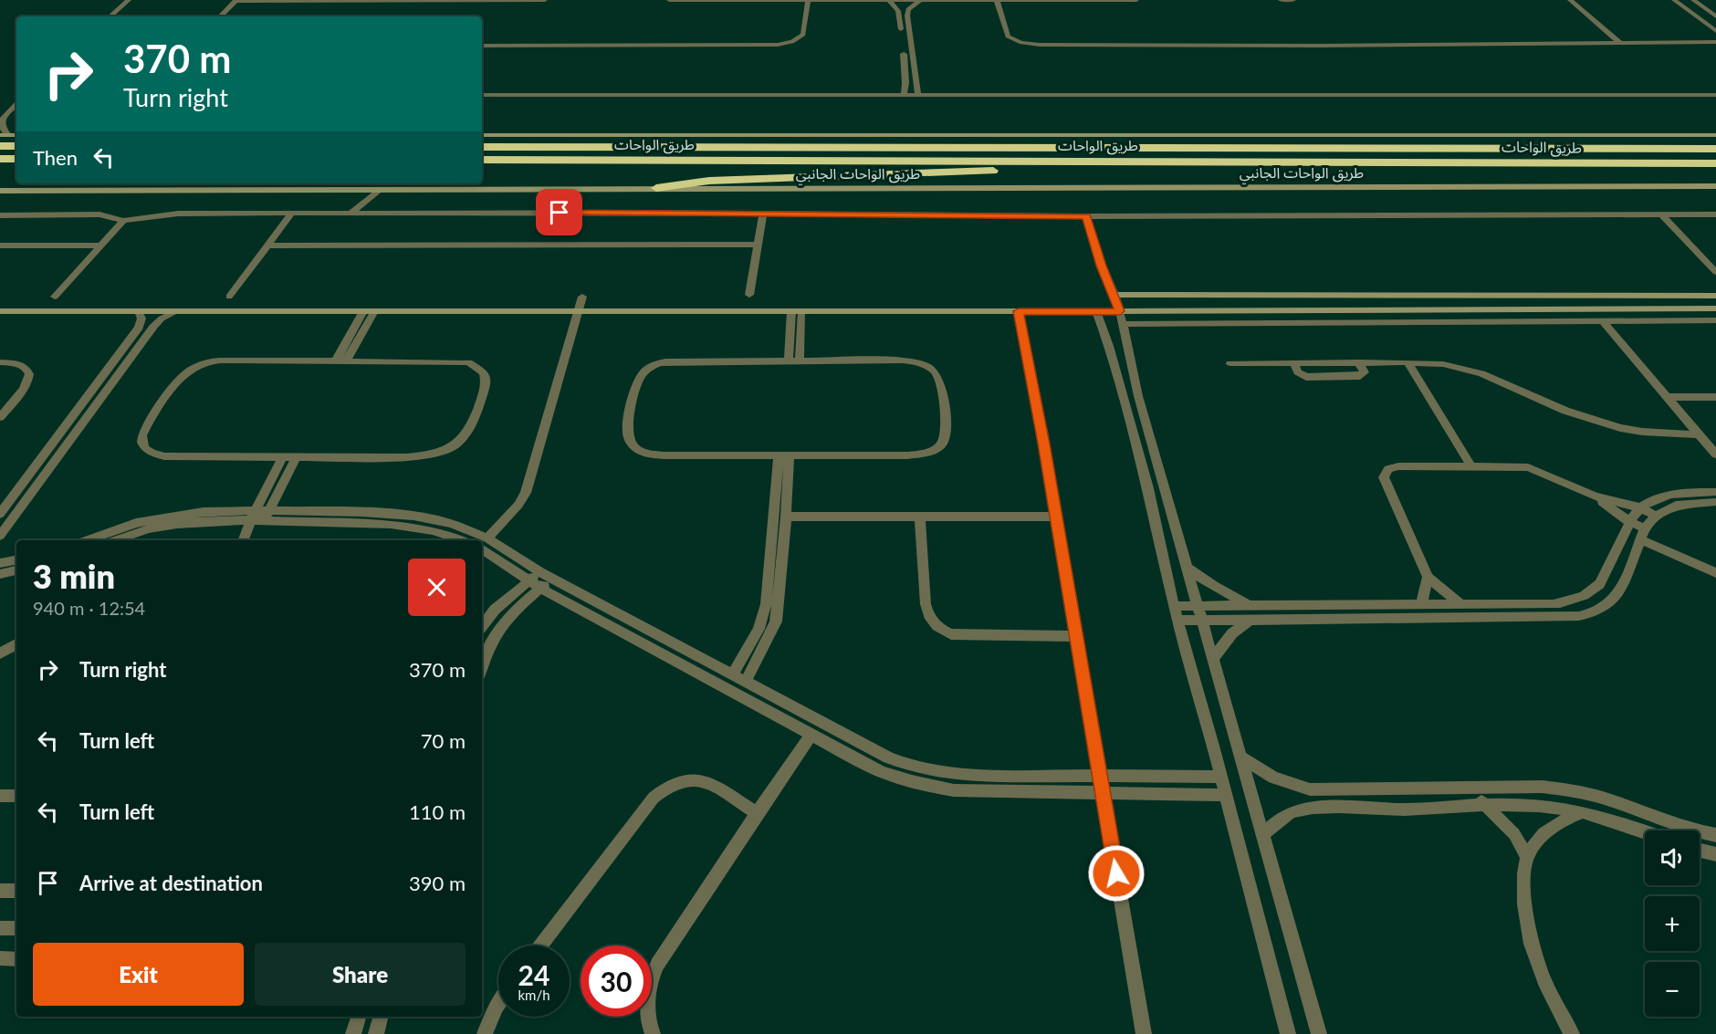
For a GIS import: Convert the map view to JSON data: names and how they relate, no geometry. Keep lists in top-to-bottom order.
{
  "streets": {
    "highway": ["طريق الواحات"],
    "street": ["طريق الواحات الجانبي"]
  },
  "page": {
    "turn": ["370 m", "Turn right"],
    "then": "Then",
    "heading": ["3 min", "940 m · 12:54"],
    "list": [
      {
        "name": "Turn right",
        "value": "370 m"
      },
      {
        "name": "Turn left",
        "value": "70 m"
      },
      {
        "name": "Turn left",
        "value": "110 m"
      },
      {
        "name": "Arrive at destination",
        "value": "390 m"
      }
    ],
    "map_buttons": ["+", "−"],
    "buttons": ["Exit", "Share"],
    "speed": "24 km/h",
    "limit": "30"
  }
}
